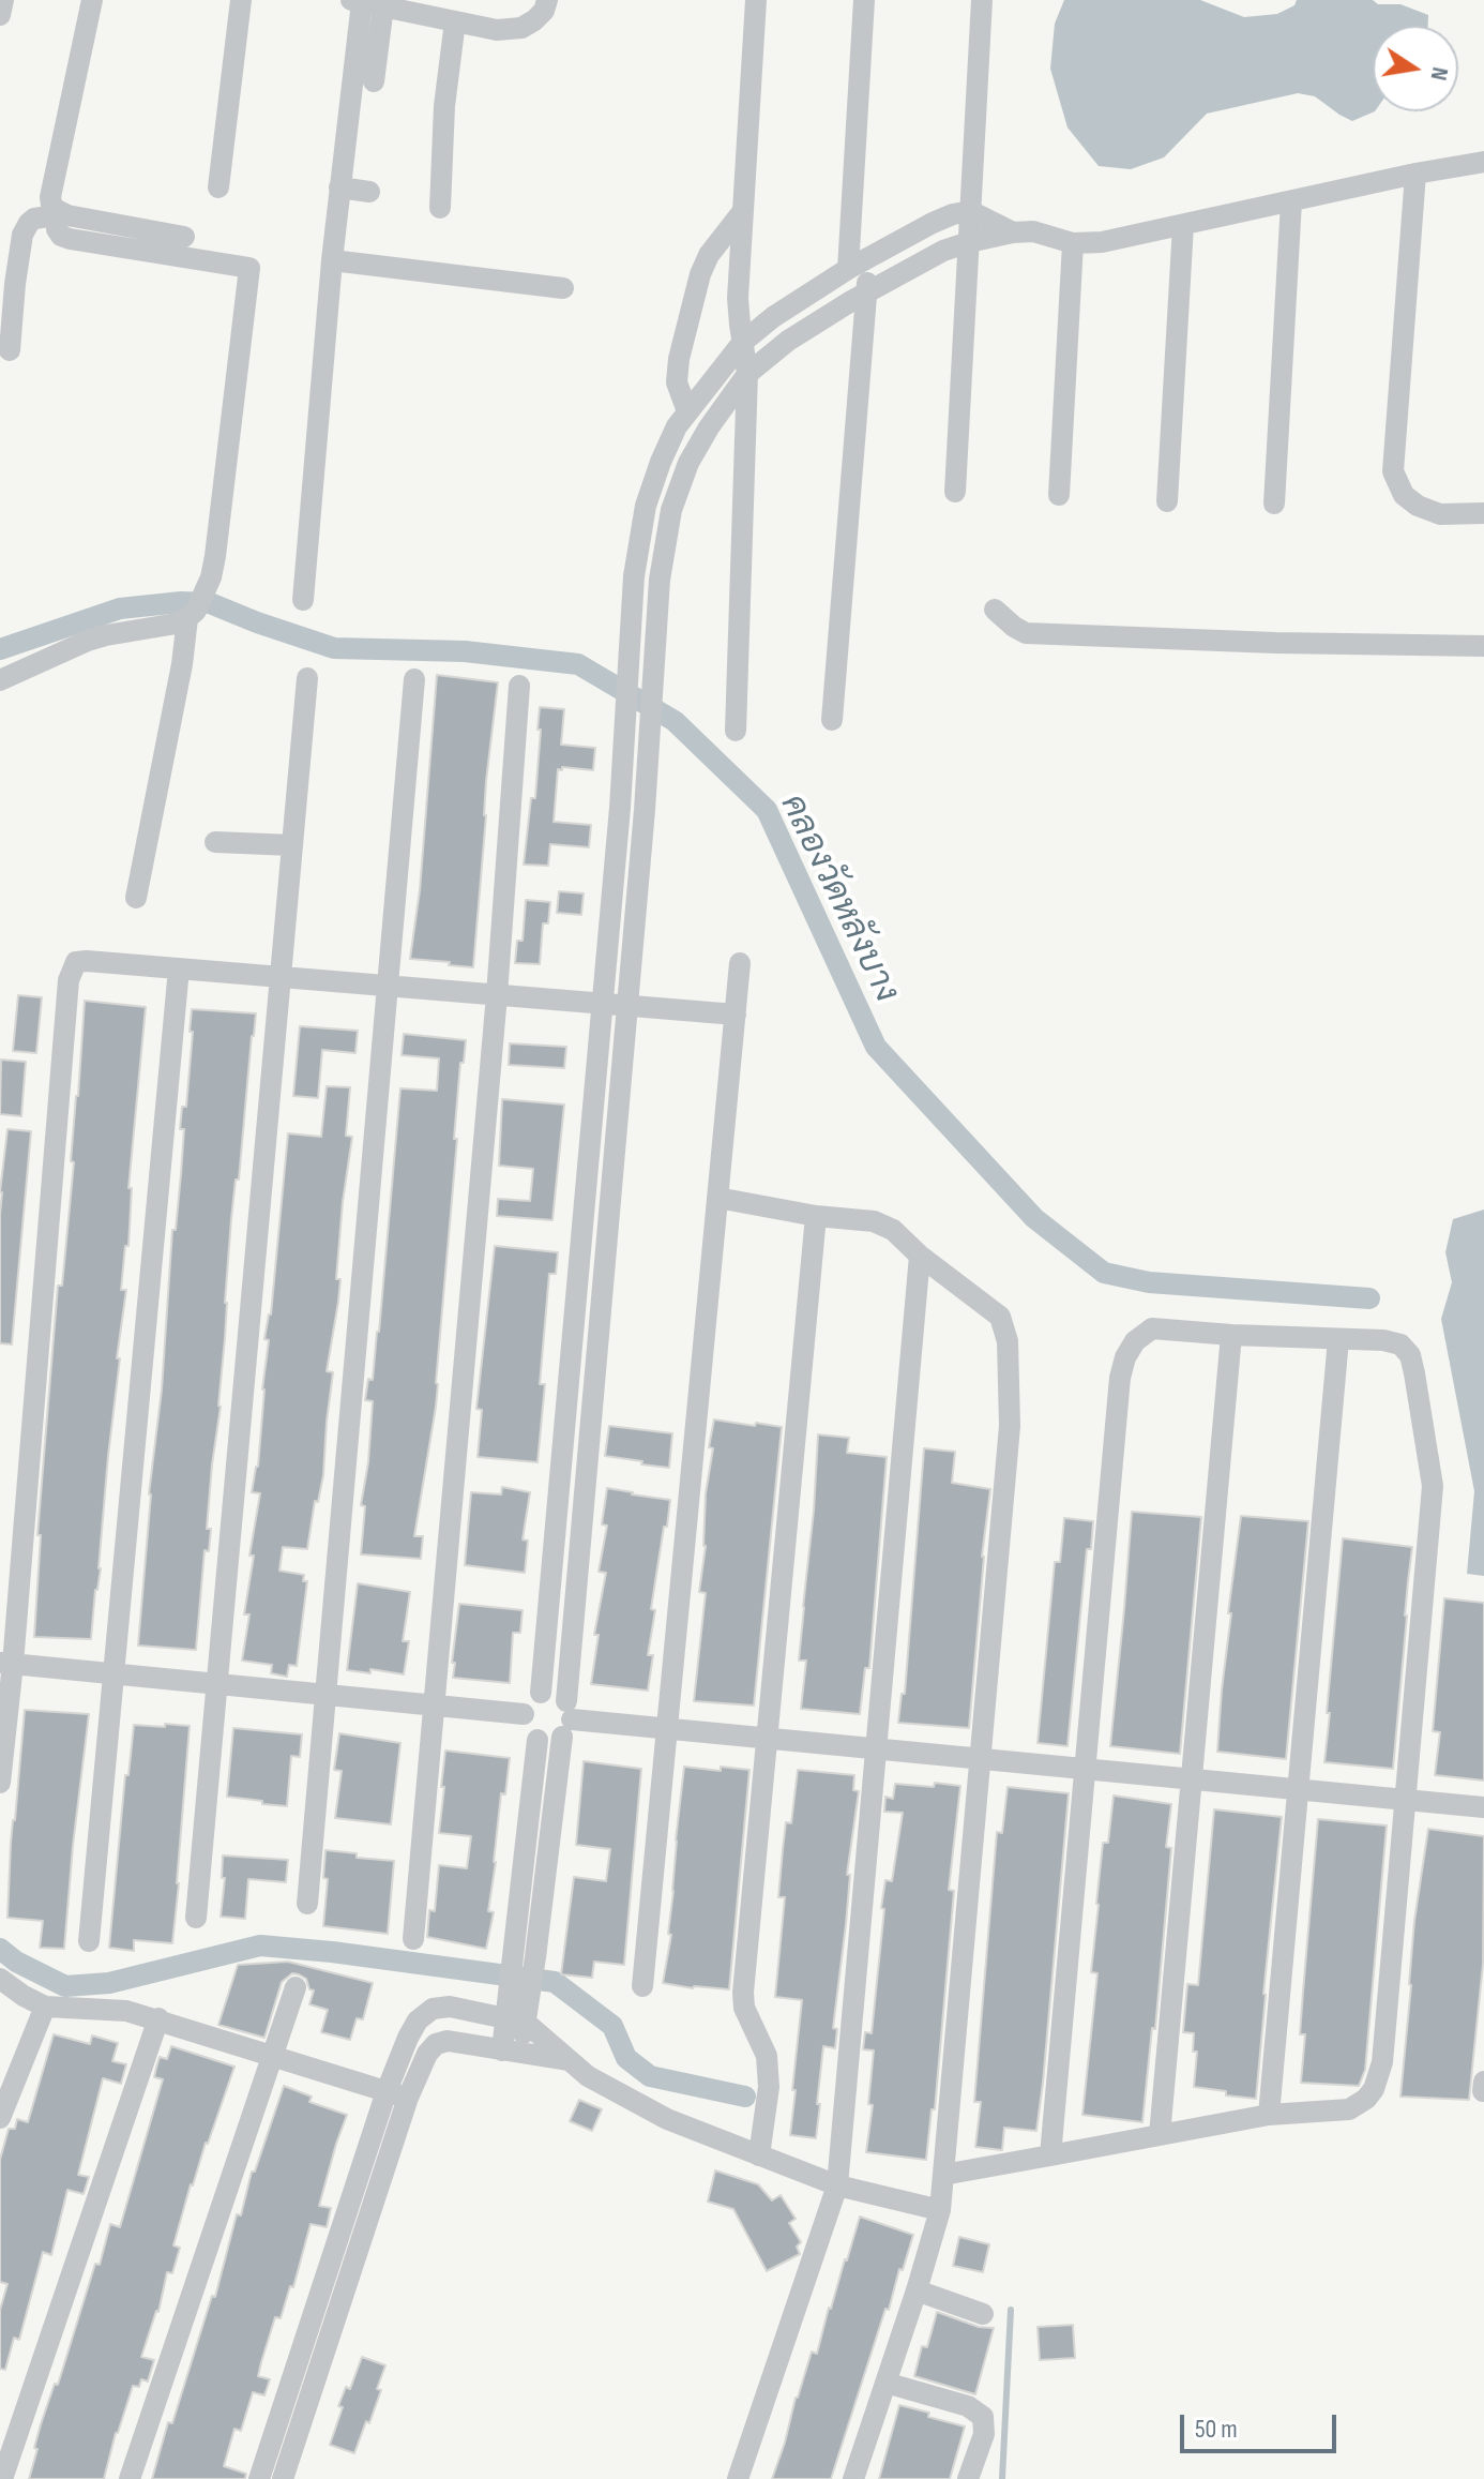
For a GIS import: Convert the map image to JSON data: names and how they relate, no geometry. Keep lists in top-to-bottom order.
{
  "water": ["คลองวัดหลังบาง"],
  "scale_bar": "50 m",
  "north": "right"
}
